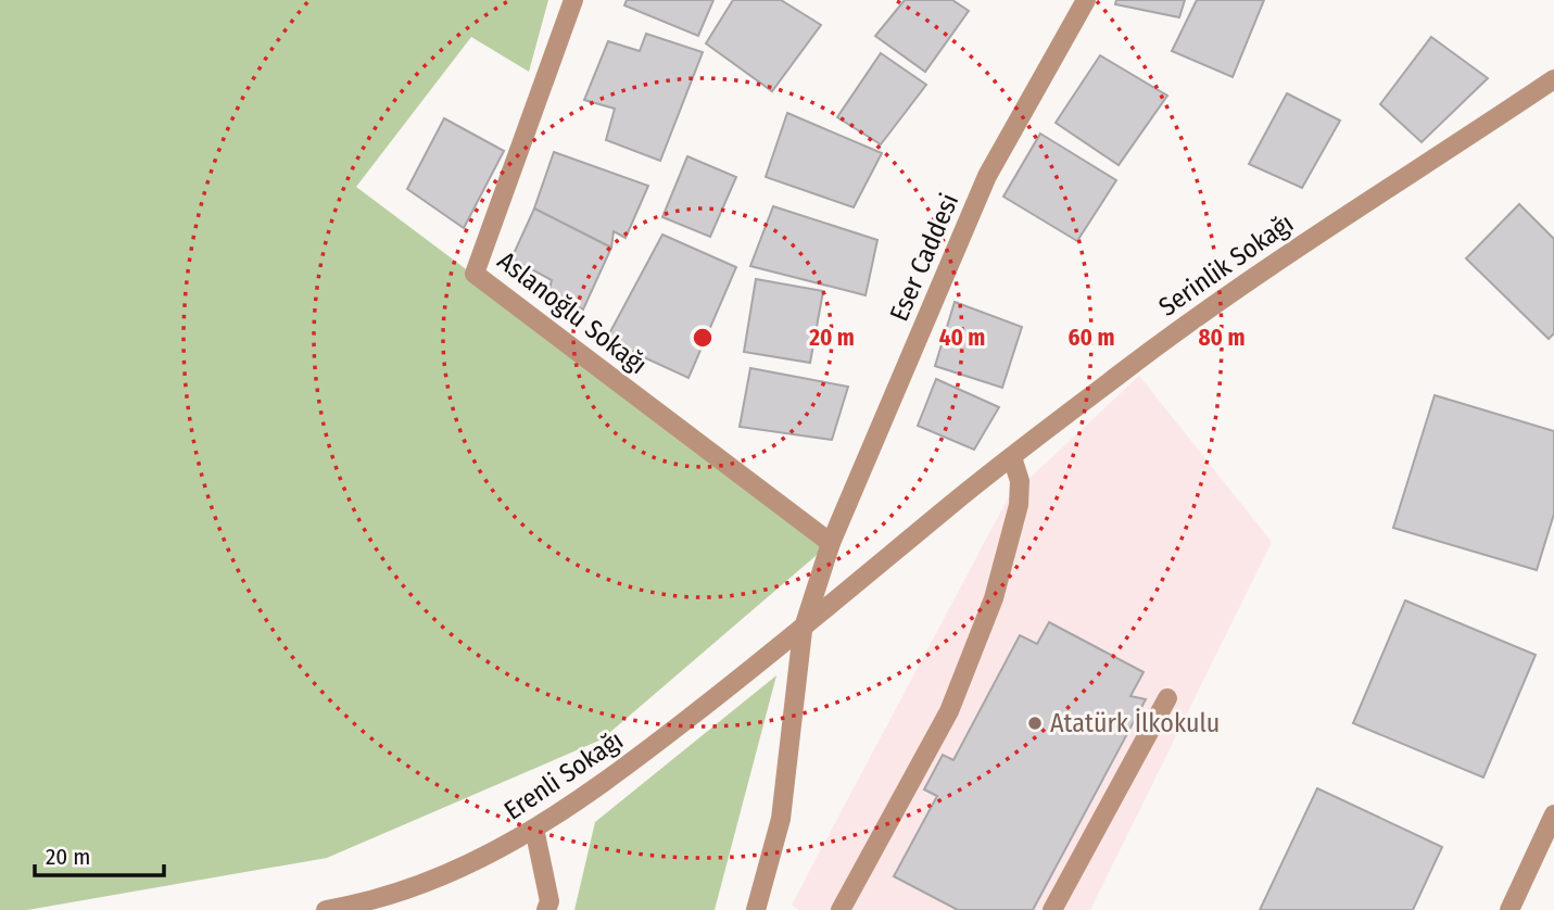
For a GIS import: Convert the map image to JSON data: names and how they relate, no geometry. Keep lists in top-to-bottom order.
{
  "streets": {
    "street": [
      "Eser Caddesi",
      "Serinlik Sokağı",
      "Aslanoğlu Sokağı",
      "Erenli Sokağı"
    ]
  },
  "crossings": [
    ["Eser Caddesi", "Serinlik Sokağı"],
    ["Eser Caddesi", "Aslanoğlu Sokağı"],
    ["Eser Caddesi", "Erenli Sokağı"],
    ["Serinlik Sokağı", "Erenli Sokağı"]
  ],
  "places": ["Atatürk İlkokulu"],
  "scale_bar": "20 m",
  "rings": [
    "20 m",
    "40 m",
    "60 m",
    "80 m"
  ]
}
